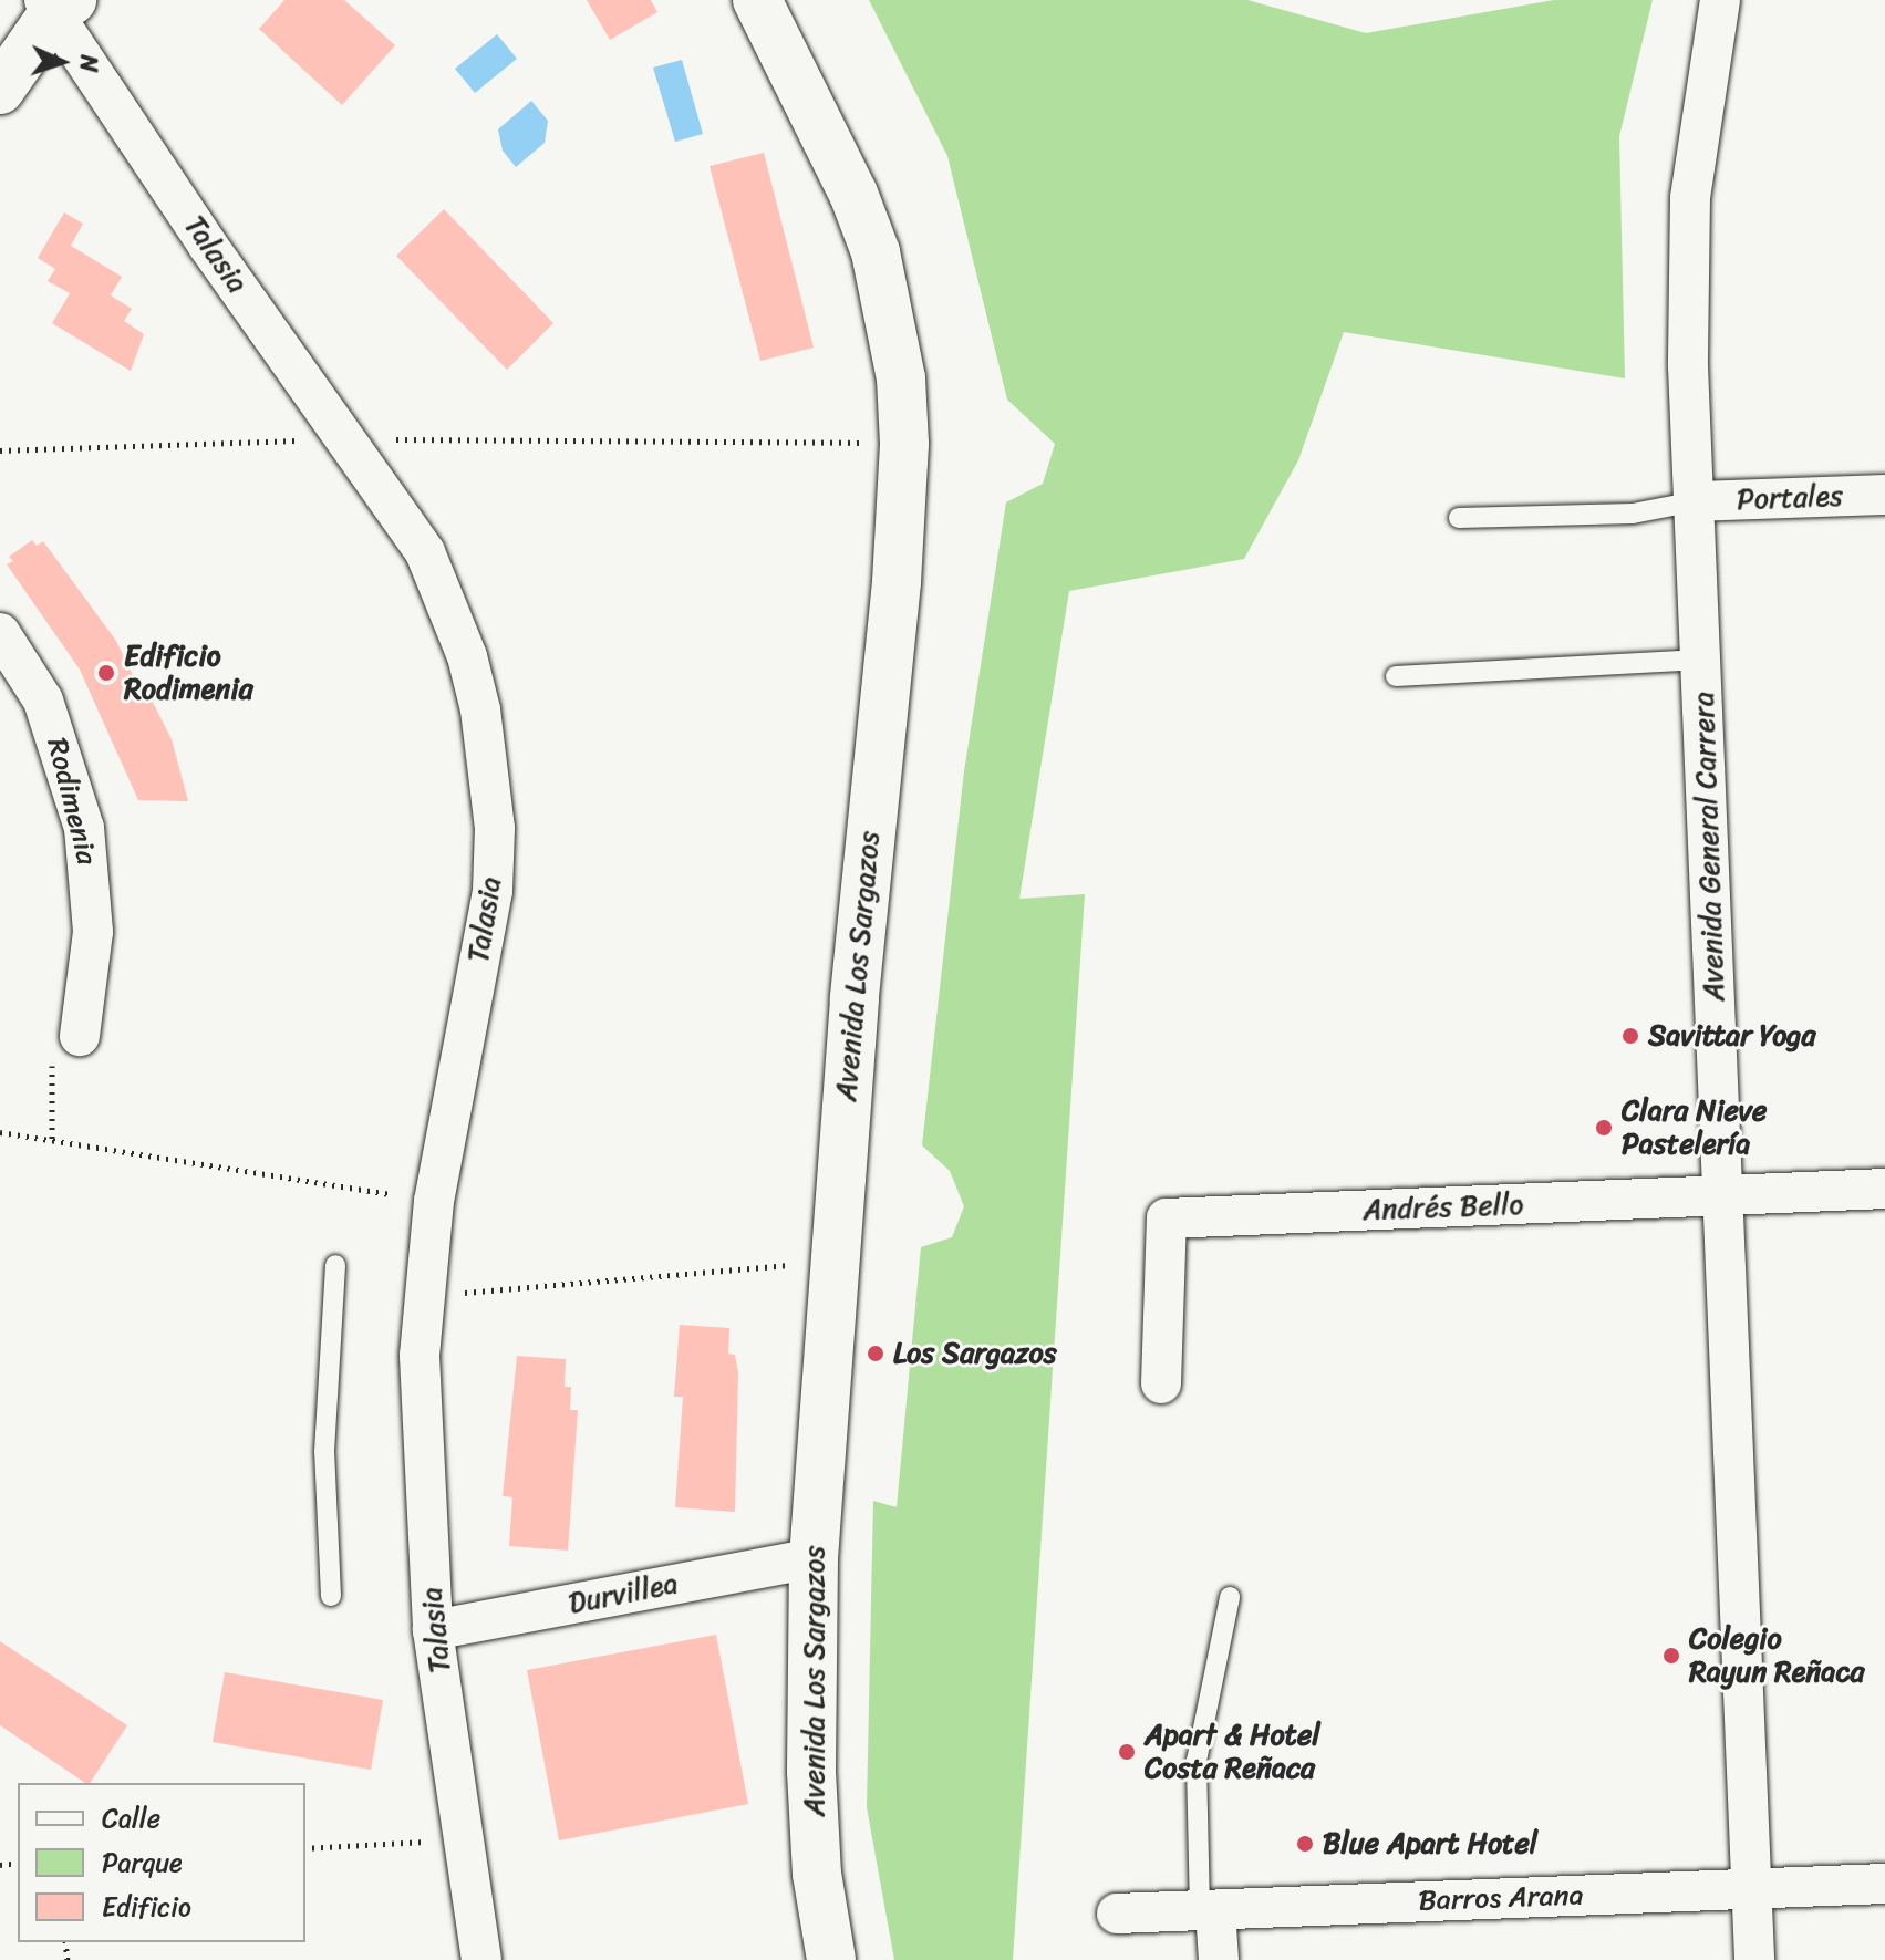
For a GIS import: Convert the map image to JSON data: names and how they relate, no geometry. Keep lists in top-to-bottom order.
{
  "streets": {
    "street": [
      "Talasia",
      "Portales",
      "Rodimenia",
      "Avenida General Carrera",
      "Avenida Los Sargazos",
      "Andrés Bello",
      "Durvillea",
      "Barros Arana"
    ]
  },
  "crossings": [
    ["Talasia", "Durvillea"],
    ["Portales", "Avenida General Carrera"],
    ["Avenida General Carrera", "Andrés Bello"],
    ["Avenida General Carrera", "Barros Arana"],
    ["Avenida Los Sargazos", "Durvillea"]
  ],
  "places": [
    "Edificio Rodimenia",
    "Savittar Yoga",
    "Clara Nieve Pastelería",
    "Los Sargazos",
    "Colegio Rayun Reñaca",
    "Apart & Hotel Costa Reñaca",
    "Blue Apart Hotel"
  ],
  "legend": ["Calle", "Parque", "Edificio"],
  "north": "right"
}
